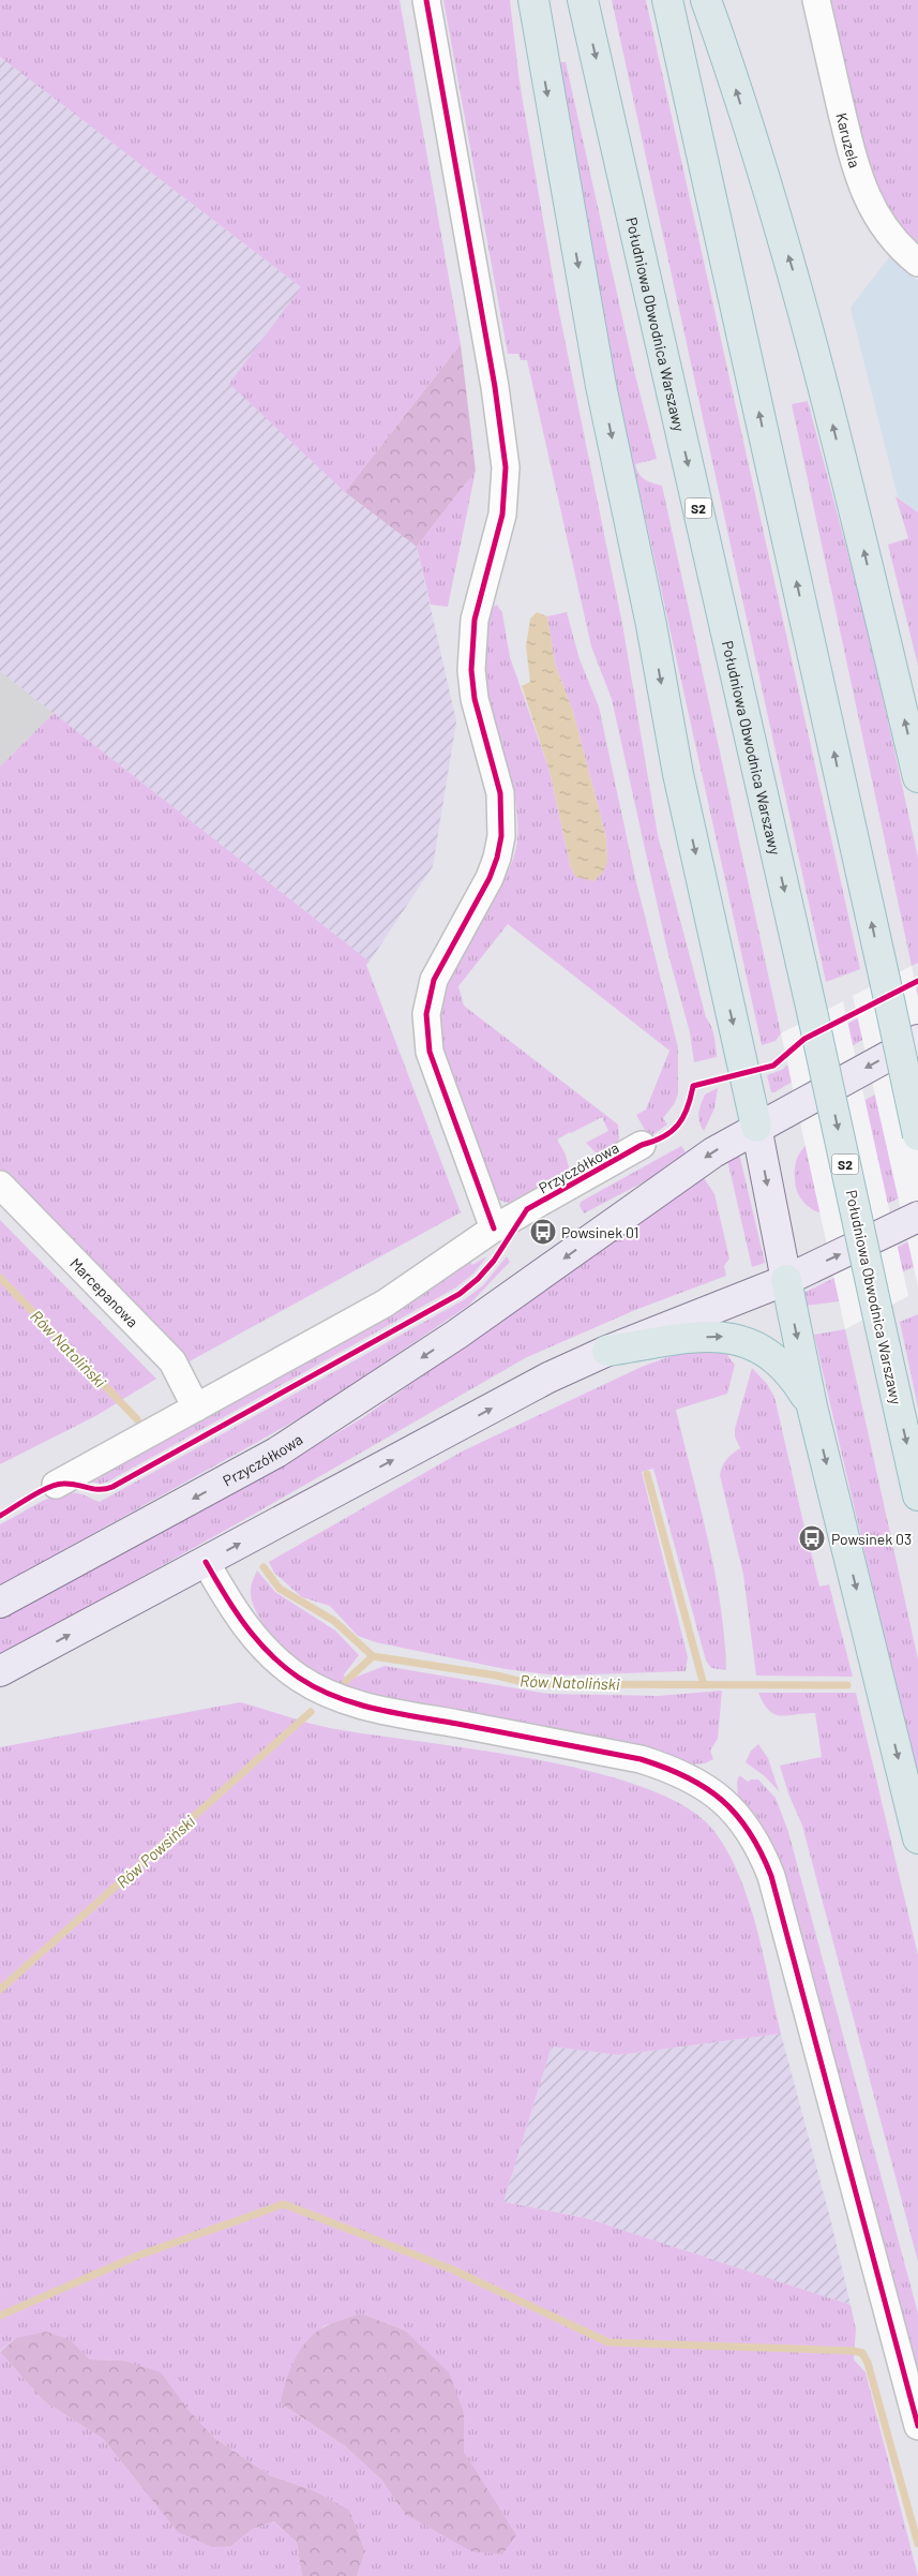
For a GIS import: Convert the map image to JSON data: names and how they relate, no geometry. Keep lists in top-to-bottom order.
{
  "streets": {
    "highway": ["Południowa Obwodnica Warszawy", "S2"],
    "main road": ["Przyczółkowa"],
    "street": ["Karuzela", "Marcepanowa"]
  },
  "crossings": [
    ["Przyczółkowa", "Marcepanowa"]
  ],
  "water": ["Rów Natoliński", "Rów Powsiński"],
  "places": {
    "bus stop": ["Powsinek 01", "Powsinek 03"]
  }
}
